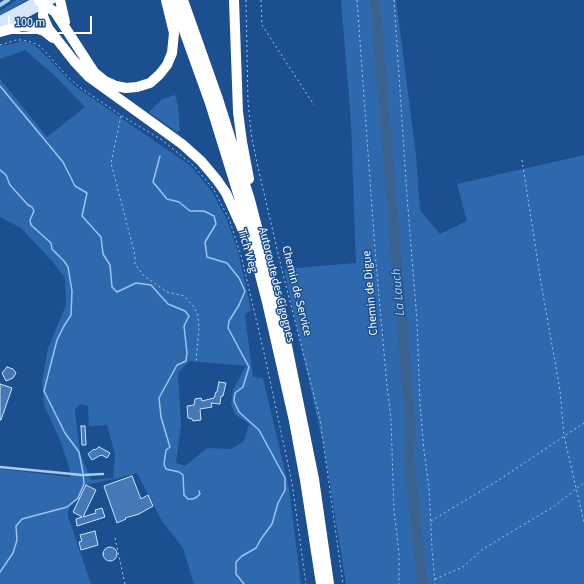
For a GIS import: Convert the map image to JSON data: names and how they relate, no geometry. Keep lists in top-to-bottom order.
{
  "streets": {
    "highway": ["Autoroute des Cigognes"],
    "path": ["Tich Weg", "Chemin de Service", "Chemin de Digue"]
  },
  "water": ["La Lauch"],
  "scale_bar": "100 m"
}
